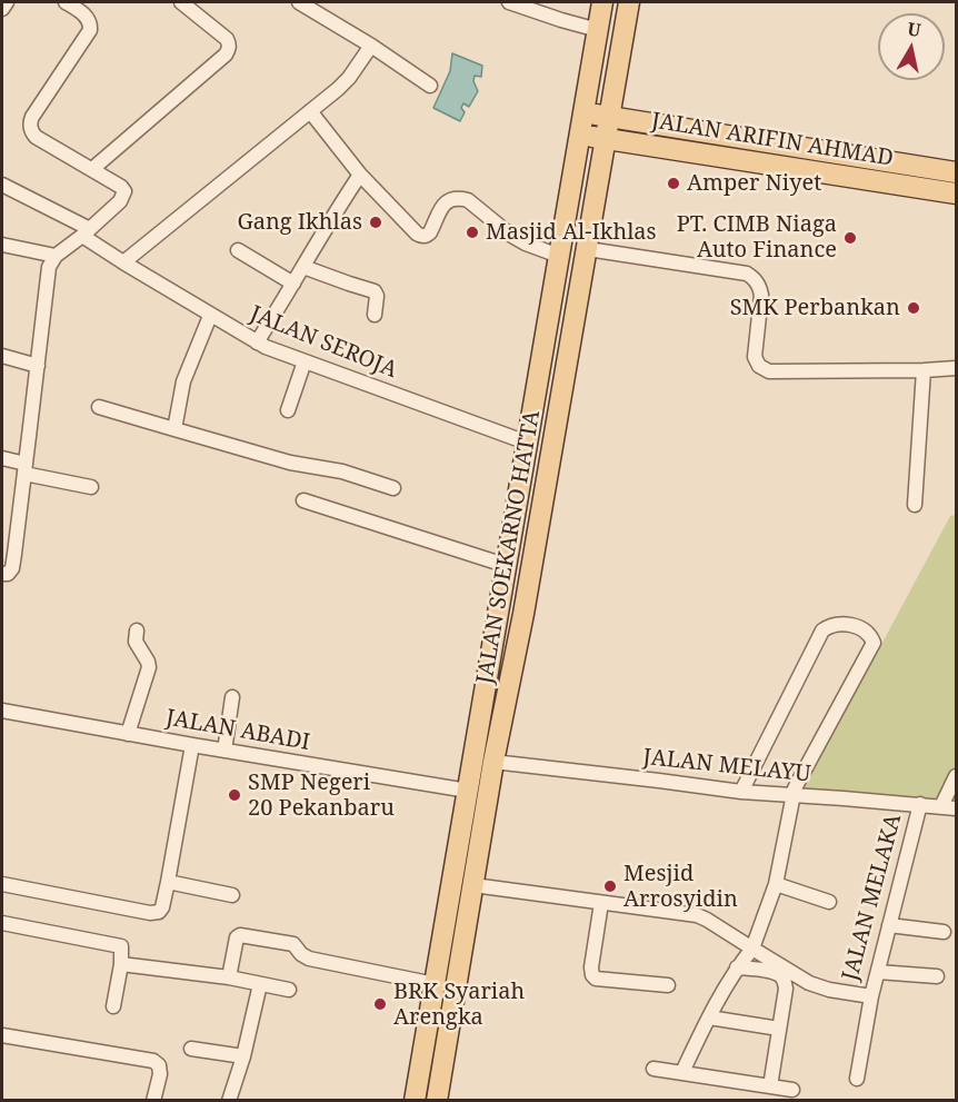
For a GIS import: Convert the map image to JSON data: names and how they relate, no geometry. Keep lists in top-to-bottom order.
{
  "streets": {
    "main road": ["JALAN ARIFIN AHMAD", "JALAN SOEKARNO HATTA"],
    "street": [
      "JALAN SEROJA",
      "JALAN ABADI",
      "JALAN MELAYU",
      "JALAN MELAKA"
    ]
  },
  "crossings": [
    ["JALAN ARIFIN AHMAD", "JALAN SOEKARNO HATTA"],
    ["JALAN SEROJA", "JALAN SOEKARNO HATTA"],
    ["JALAN SOEKARNO HATTA", "JALAN ABADI"],
    ["JALAN SOEKARNO HATTA", "JALAN MELAYU"],
    ["JALAN SOEKARNO HATTA", "JALAN MELAKA"],
    ["JALAN MELAYU", "JALAN MELAKA"]
  ],
  "places": [
    "Amper Niyet",
    "Gang Ikhlas",
    "Masjid Al-Ikhlas",
    "PT. CIMB Niaga Auto Finance",
    "SMK Perbankan",
    "SMP Negeri 20 Pekanbaru",
    "Mesjid Arrosyidin",
    "BRK Syariah Arengka"
  ],
  "north": "top"
}
